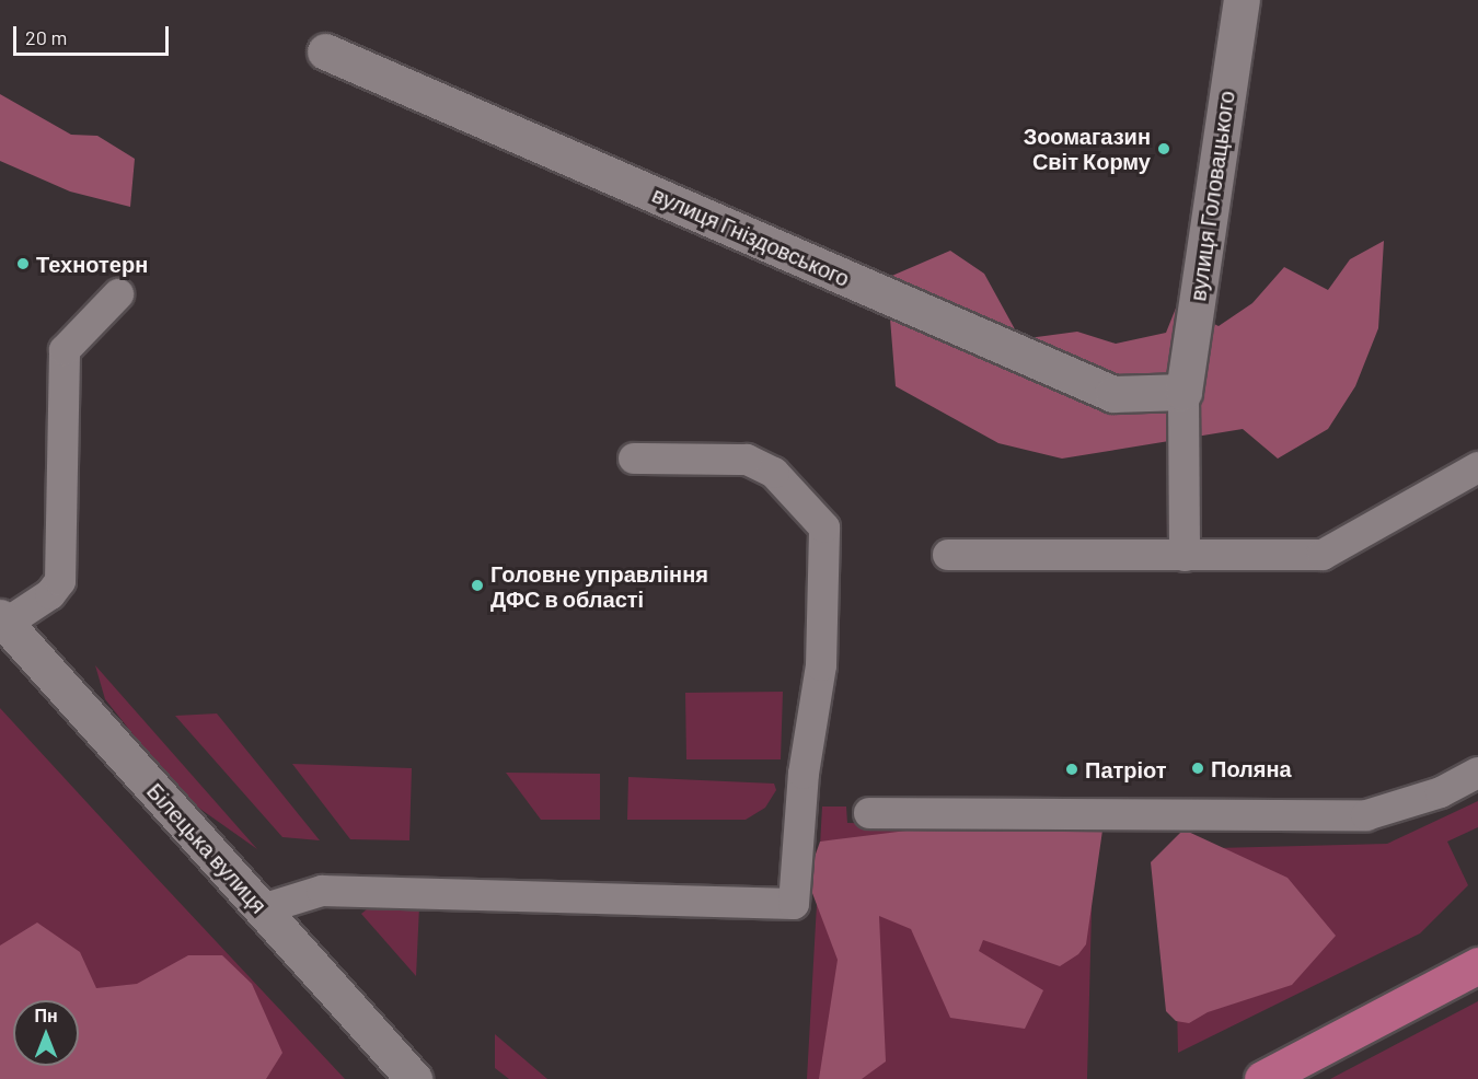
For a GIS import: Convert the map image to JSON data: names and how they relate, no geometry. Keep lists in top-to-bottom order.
{
  "streets": {
    "street": ["вулиця Головацького", "вулиця Гніздовського", "Білецька вулиця"]
  },
  "crossings": [
    ["вулиця Головацького", "вулиця Гніздовського"]
  ],
  "places": [
    "Зоомагазин Світ Корму",
    "Технотерн",
    "Головне управління ДФС в області",
    "Поляна",
    "Патріот"
  ],
  "scale_bar": "20 m",
  "north": "top"
}
